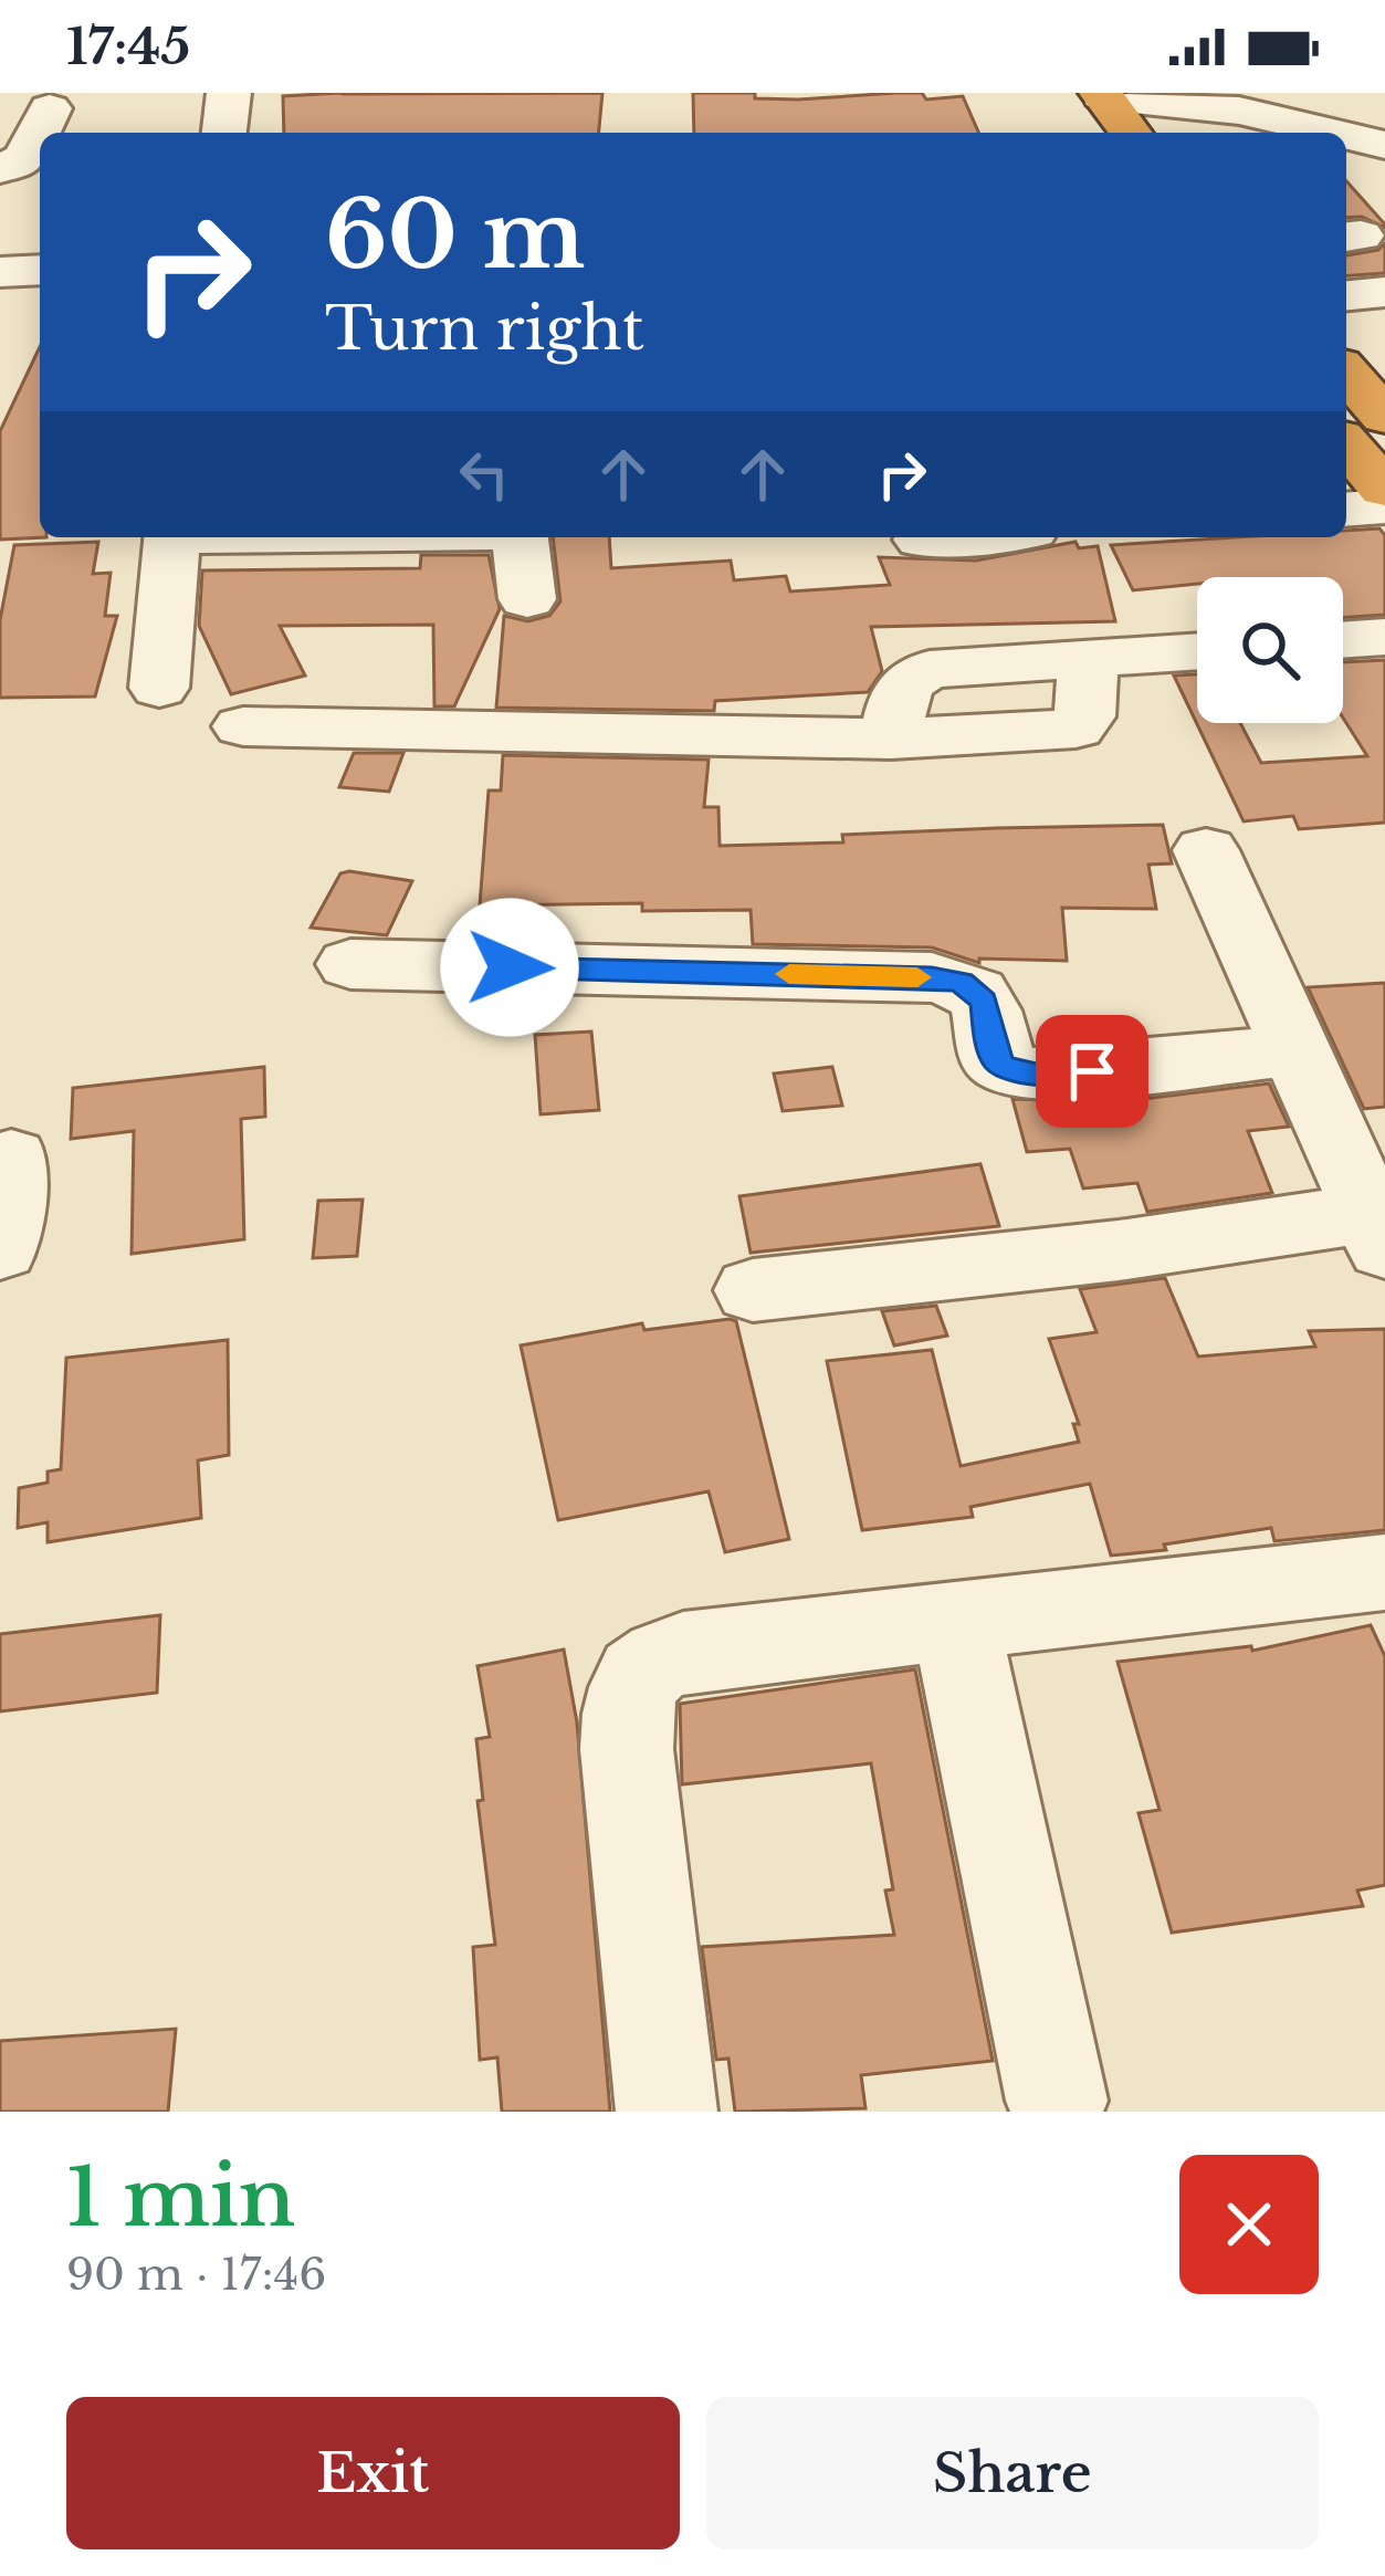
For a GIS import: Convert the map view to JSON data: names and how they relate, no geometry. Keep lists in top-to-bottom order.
{
  "page": {
    "status": "17:45",
    "turn": ["60 m", "Turn right"],
    "heading": ["1 min", "90 m · 17:46"],
    "buttons": ["Exit", "Share"]
  }
}
